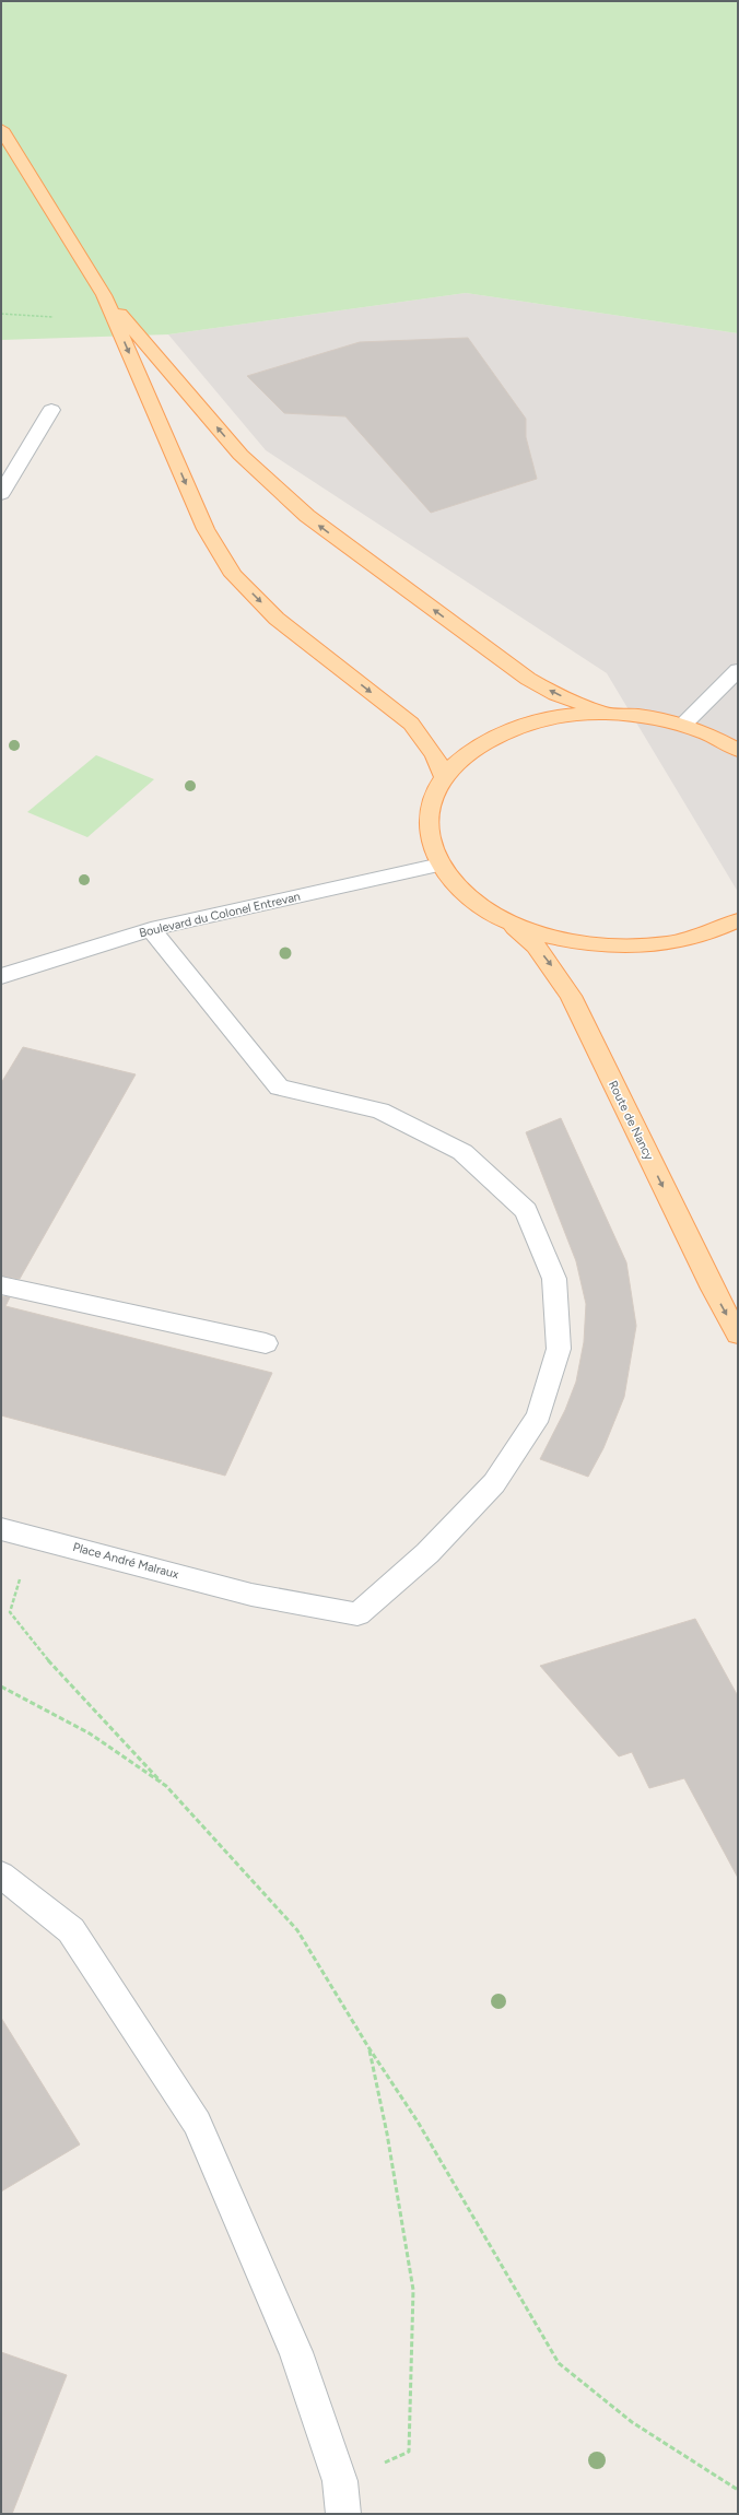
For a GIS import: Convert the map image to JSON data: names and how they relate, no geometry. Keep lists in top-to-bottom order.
{
  "streets": {
    "main road": ["Route de Nancy"],
    "street": ["Boulevard du Colonel Entrevan", "Place André Malraux"]
  },
  "crossings": [
    ["Boulevard du Colonel Entrevan", "Place André Malraux"]
  ],
  "one_way": ["Route de Nancy"]
}
